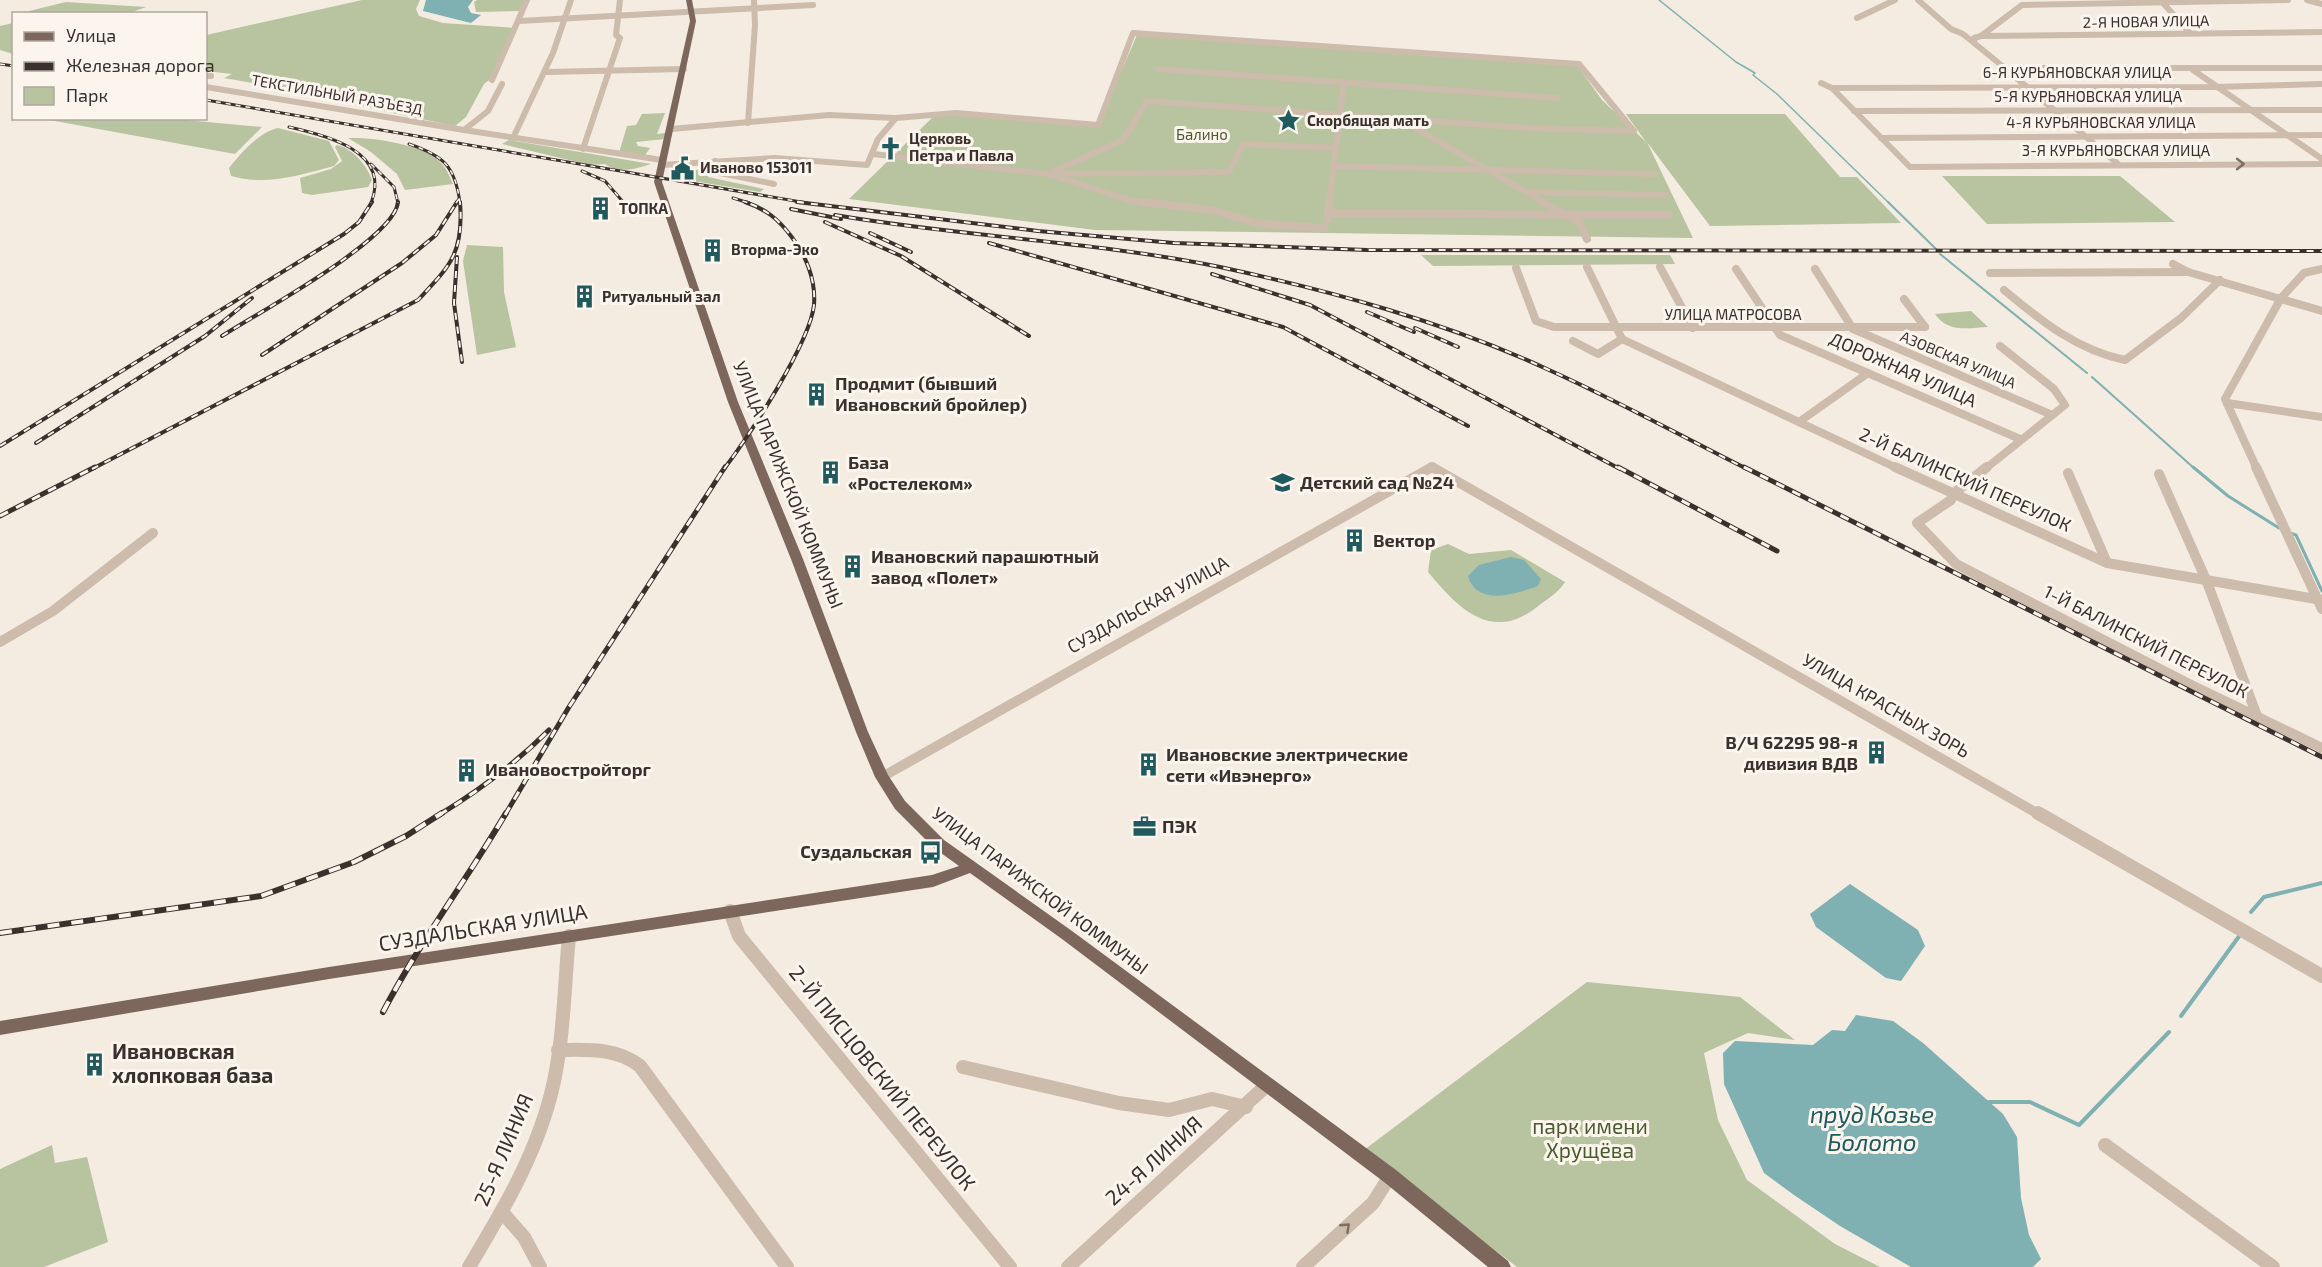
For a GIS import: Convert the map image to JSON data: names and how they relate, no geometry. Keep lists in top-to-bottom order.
{
  "streets": {
    "main road": ["УЛИЦА ПАРИЖСКОЙ КОММУНЫ", "СУЗДАЛЬСКАЯ УЛИЦА"],
    "street": [
      "2-Я НОВАЯ УЛИЦА",
      "6-Я КУРЬЯНОВСКАЯ УЛИЦА",
      "ТЕКСТИЛЬНЫЙ РАЗЪЕЗД",
      "5-Я КУРЬЯНОВСКАЯ УЛИЦА",
      "4-Я КУРЬЯНОВСКАЯ УЛИЦА",
      "3-Я КУРЬЯНОВСКАЯ УЛИЦА",
      "УЛИЦА МАТРОСОВА",
      "АЗОВСКАЯ УЛИЦА",
      "ДОРОЖНАЯ УЛИЦА",
      "2-Й БАЛИНСКИЙ ПЕРЕУЛОК",
      "1-Й БАЛИНСКИЙ ПЕРЕУЛОК",
      "УЛИЦА КРАСНЫХ ЗОРЬ",
      "2-Й ПИСЦОВСКИЙ ПЕРЕУЛОК",
      "25-Я ЛИНИЯ",
      "24-Я ЛИНИЯ"
    ]
  },
  "crossings": [
    ["ТЕКСТИЛЬНЫЙ РАЗЪЕЗД", "УЛИЦА ПАРИЖСКОЙ КОММУНЫ"],
    ["4-Я КУРЬЯНОВСКАЯ УЛИЦА", "3-Я КУРЬЯНОВСКАЯ УЛИЦА"],
    ["УЛИЦА МАТРОСОВА", "АЗОВСКАЯ УЛИЦА"],
    ["УЛИЦА МАТРОСОВА", "ДОРОЖНАЯ УЛИЦА"],
    ["2-Й БАЛИНСКИЙ ПЕРЕУЛОК", "1-Й БАЛИНСКИЙ ПЕРЕУЛОК"],
    ["УЛИЦА ПАРИЖСКОЙ КОММУНЫ", "СУЗДАЛЬСКАЯ УЛИЦА"],
    ["УЛИЦА ПАРИЖСКОЙ КОММУНЫ", "24-Я ЛИНИЯ"],
    ["СУЗДАЛЬСКАЯ УЛИЦА", "УЛИЦА КРАСНЫХ ЗОРЬ"],
    ["СУЗДАЛЬСКАЯ УЛИЦА", "2-Й ПИСЦОВСКИЙ ПЕРЕУЛОК"],
    ["СУЗДАЛЬСКАЯ УЛИЦА", "25-Я ЛИНИЯ"]
  ],
  "one_way": ["3-Я КУРЬЯНОВСКАЯ УЛИЦА"],
  "water": ["пруд Козье Болото"],
  "parks": ["Балино", "парк имени Хрущёва"],
  "places": {
    "place": ["Скорбящая мать"],
    "church": ["Церковь Петра и Павла"],
    "public building": ["Иваново 153011"],
    "building": [
      "ТОПКА",
      "Вторма-Эко",
      "Ритуальный зал",
      "Продмит (бывший Ивановский бройлер)",
      "База «Ростелеком»",
      "Вектор",
      "Ивановский парашютный завод «Полет»",
      "В/Ч 62295 98-я дивизия ВДВ",
      "Ивановские электрические сети «Ивэнерго»",
      "Ивановостройторг",
      "Ивановская хлопковая база"
    ],
    "school or university": ["Детский сад №24"],
    "office": ["ПЭК"],
    "bus stop": ["Суздальская"]
  },
  "legend": ["Улица", "Железная дорога", "Парк"]
}
